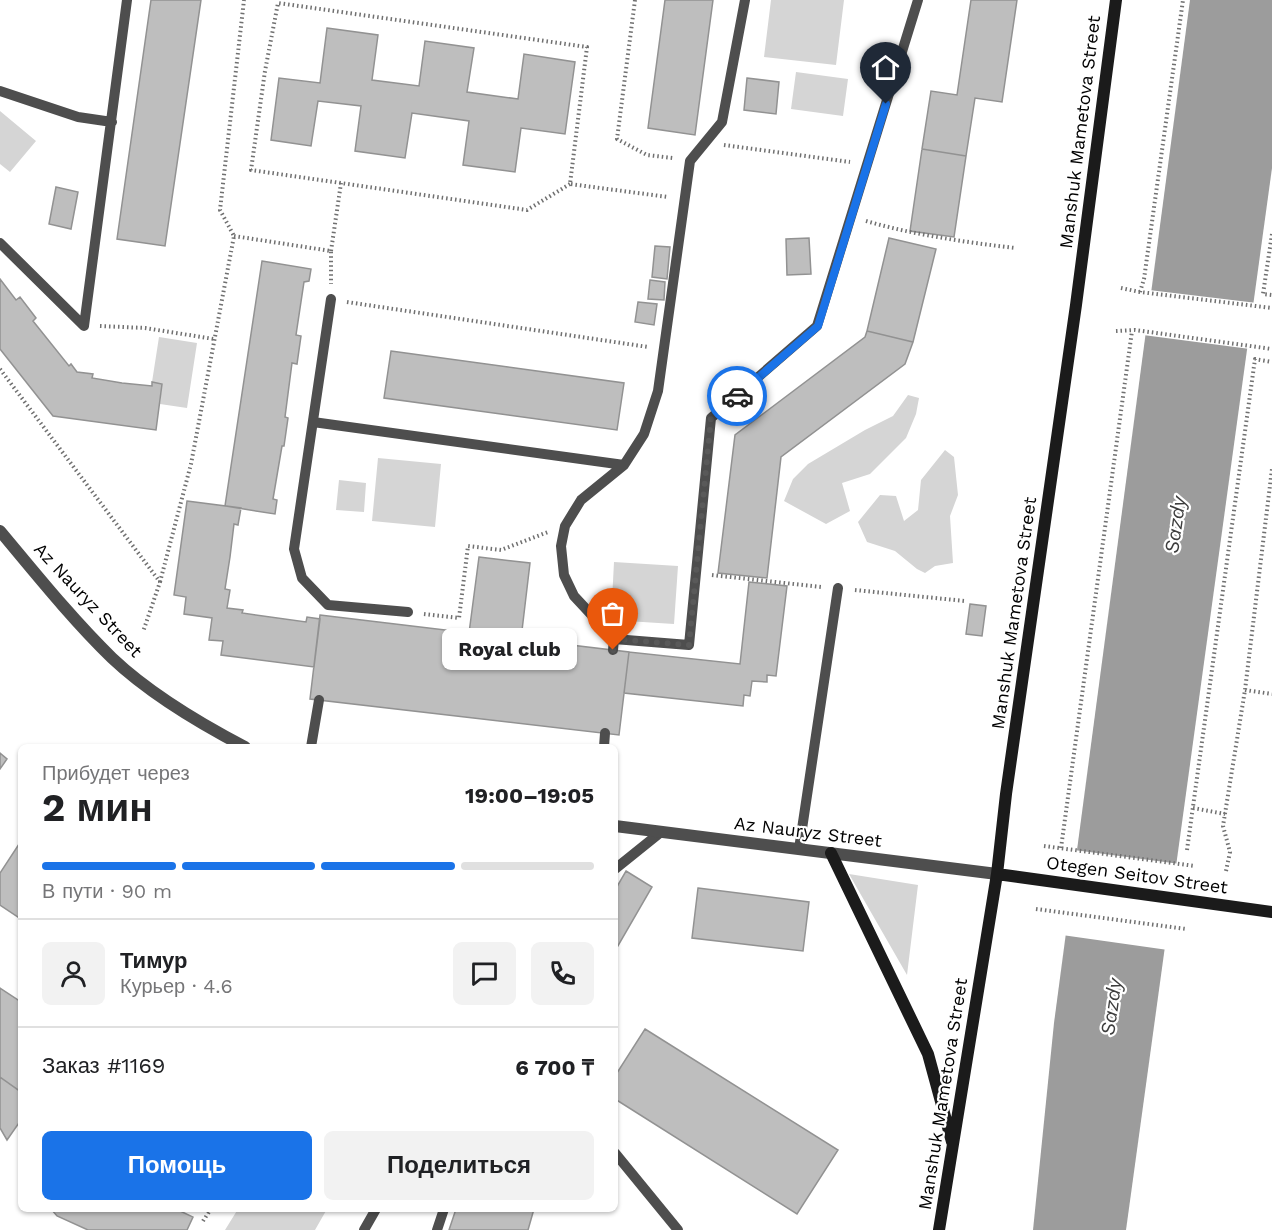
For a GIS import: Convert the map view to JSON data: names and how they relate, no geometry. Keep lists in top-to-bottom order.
{
  "streets": {
    "main road": ["Manshuk Mametova Street", "Otegen Seitov Street"],
    "street": ["Az Nauryz Street"]
  },
  "crossings": [
    ["Manshuk Mametova Street", "Az Nauryz Street"],
    ["Manshuk Mametova Street", "Otegen Seitov Street"],
    ["Az Nauryz Street", "Otegen Seitov Street"]
  ],
  "water": ["Sazdy"],
  "places": ["Royal club"],
  "page": {
    "bubble": "Royal club",
    "heading": ["2 мин", "Прибудет через", "19:00–19:05"],
    "panel": [
      "Тимур",
      "Курьер · 4.6",
      "Заказ #1169",
      "6 700 ₸"
    ],
    "bar": "В пути · 90 m",
    "buttons": ["Помощь", "Поделиться"]
  }
}
